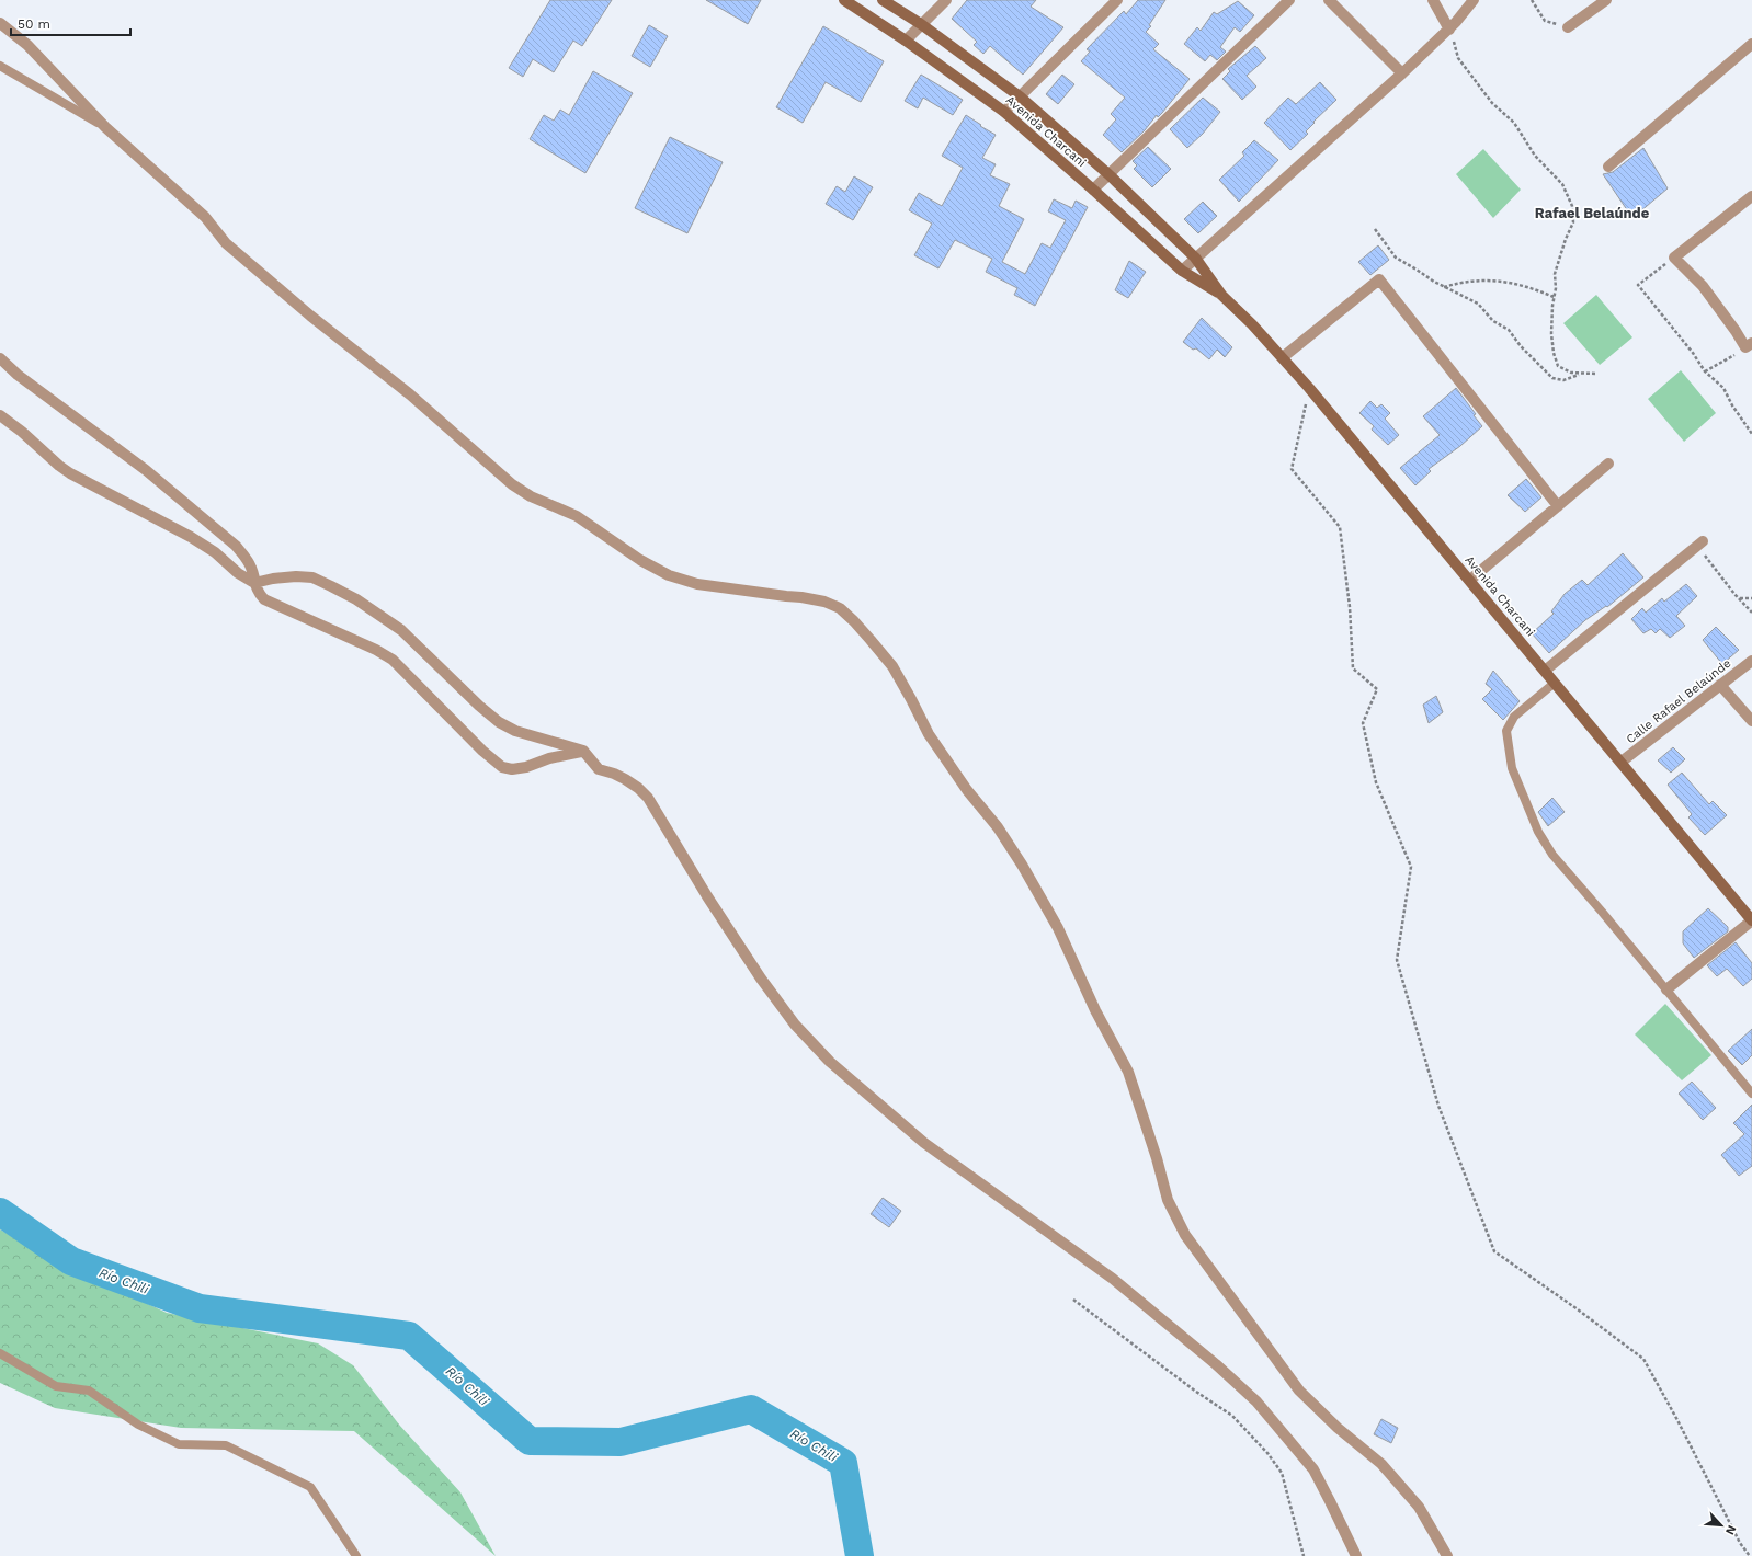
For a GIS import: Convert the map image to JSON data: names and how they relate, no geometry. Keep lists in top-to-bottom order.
{
  "streets": {
    "main road": ["Avenida Charcani"],
    "street": ["Calle Rafael Belaúnde"]
  },
  "crossings": [
    ["Avenida Charcani", "Calle Rafael Belaúnde"]
  ],
  "districts": ["Rafael Belaúnde"],
  "water": ["Río Chili"],
  "scale_bar": "50 m",
  "north": "bottom right"
}
